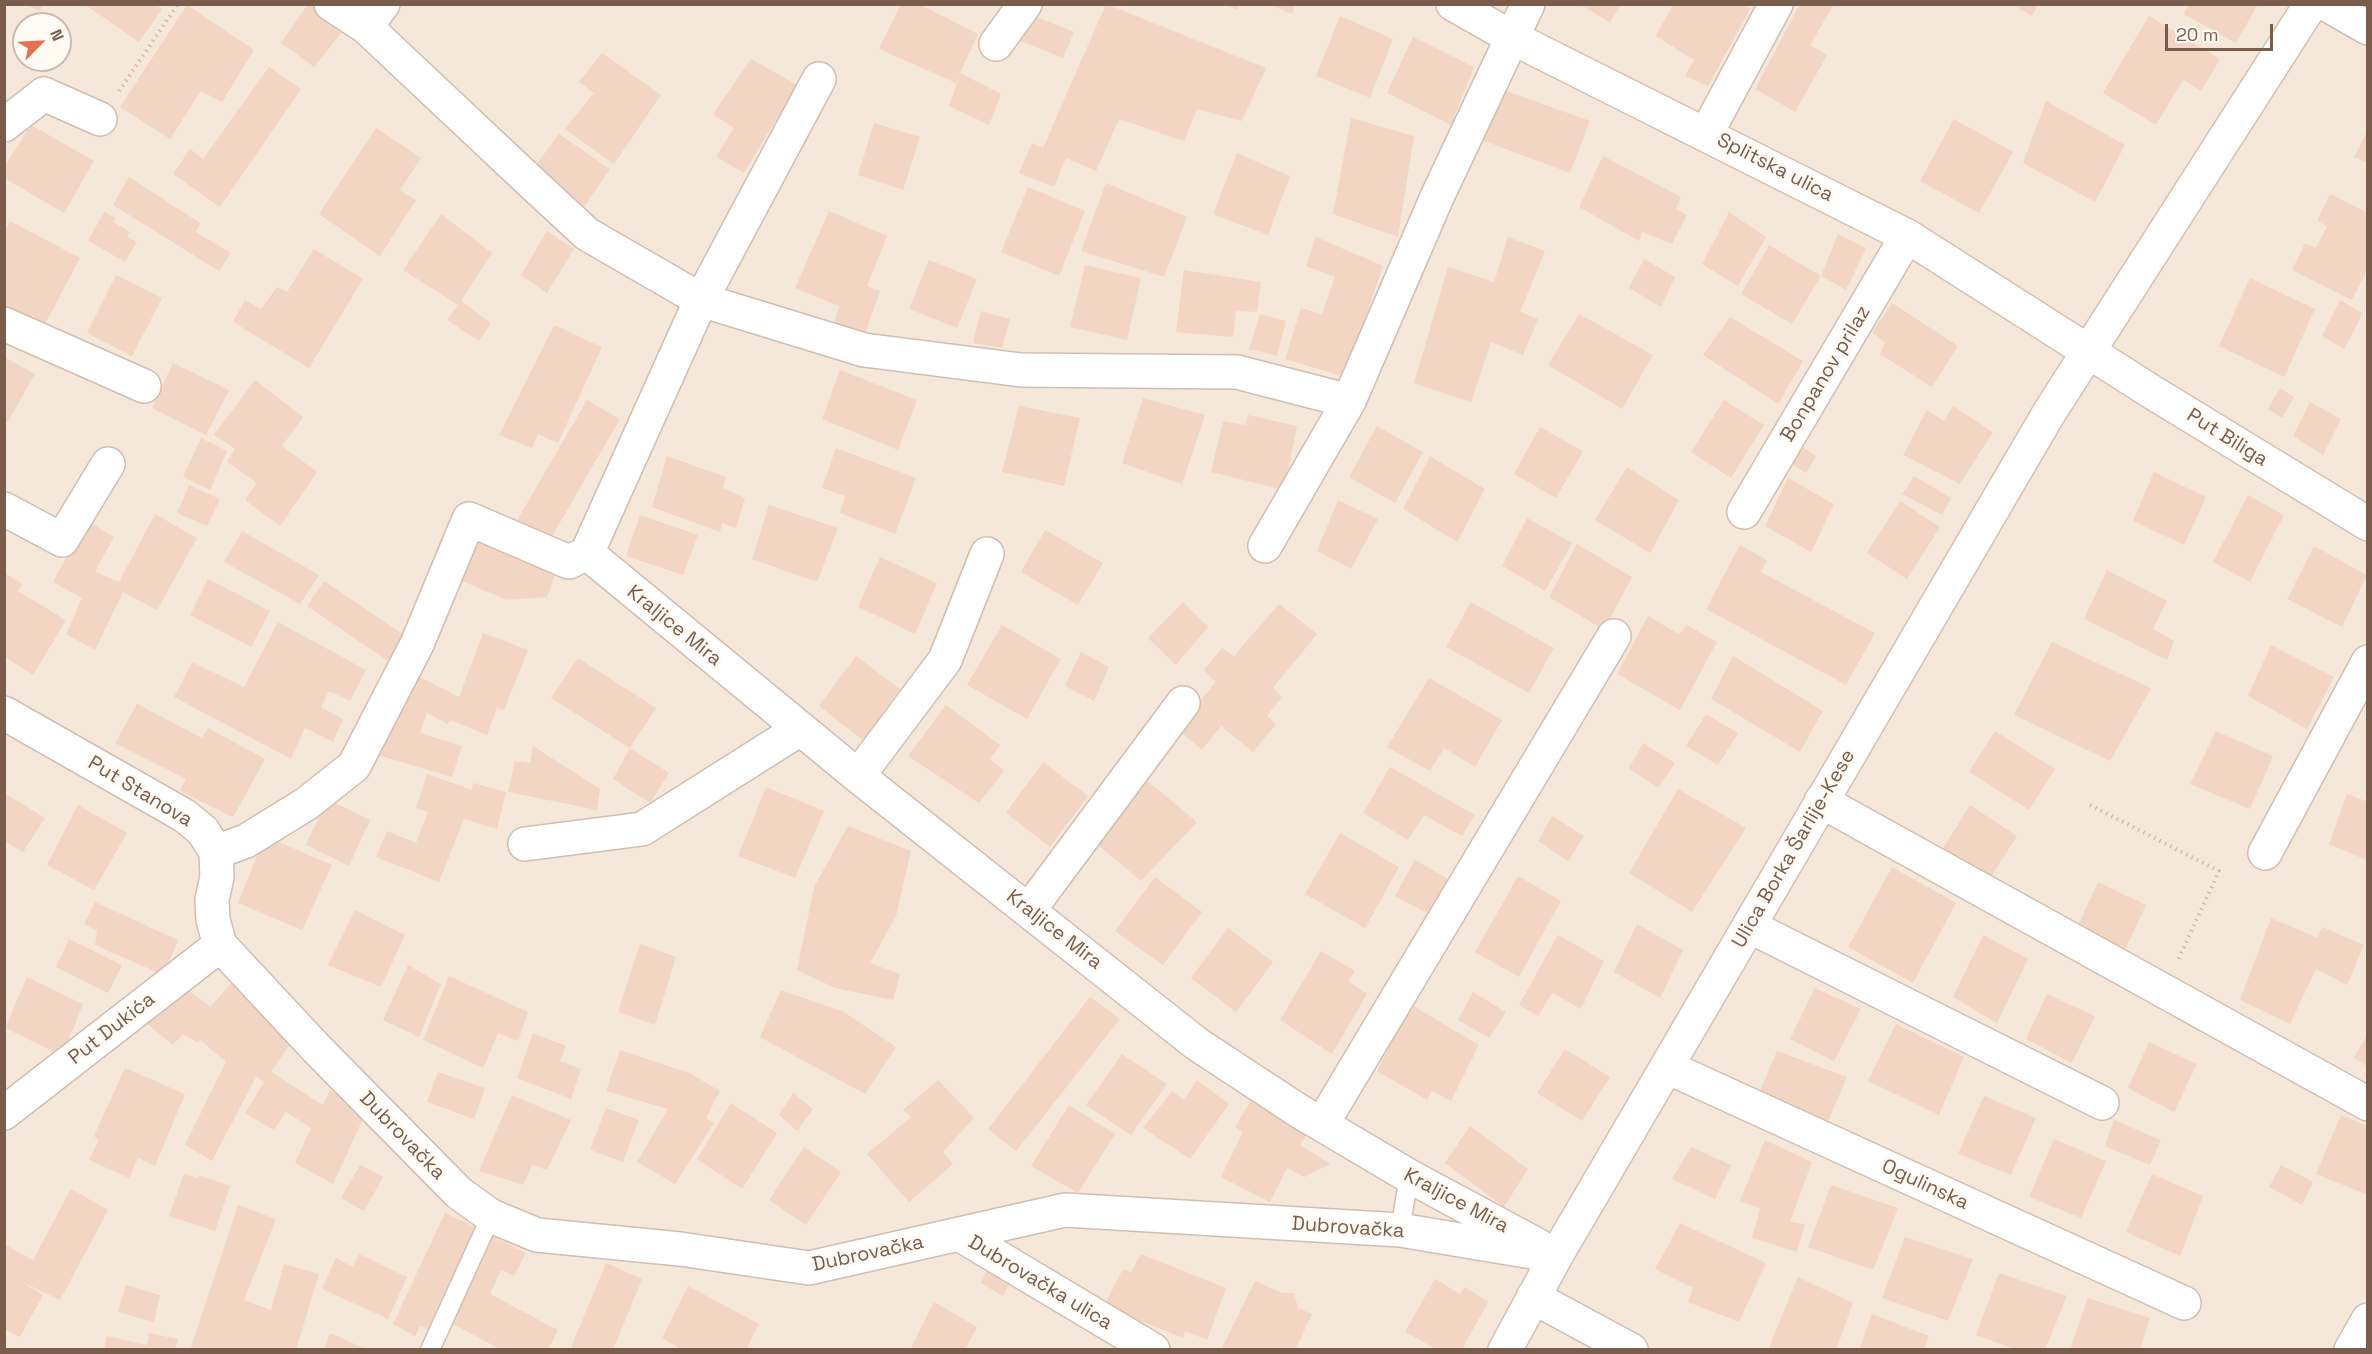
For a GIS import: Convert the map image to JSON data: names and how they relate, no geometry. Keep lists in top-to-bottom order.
{
  "streets": {
    "street": [
      "Splitska ulica",
      "Bonpanov prilaz",
      "Put Biliga",
      "Kraljice Mira",
      "Put Stanova",
      "Ulica Borka Šarlije-Kese",
      "Put Dukića",
      "Dubrovačka",
      "Ogulinska",
      "Dubrovačka ulica"
    ]
  },
  "crossings": [
    ["Splitska ulica", "Bonpanov prilaz"],
    ["Splitska ulica", "Put Biliga"],
    ["Splitska ulica", "Ulica Borka Šarlije-Kese"],
    ["Put Biliga", "Ulica Borka Šarlije-Kese"],
    ["Kraljice Mira", "Ulica Borka Šarlije-Kese"],
    ["Kraljice Mira", "Dubrovačka"],
    ["Ulica Borka Šarlije-Kese", "Dubrovačka"],
    ["Ulica Borka Šarlije-Kese", "Ogulinska"],
    ["Put Dukića", "Dubrovačka"],
    ["Dubrovačka", "Dubrovačka ulica"]
  ],
  "scale_bar": "20 m",
  "north": "top right"
}
